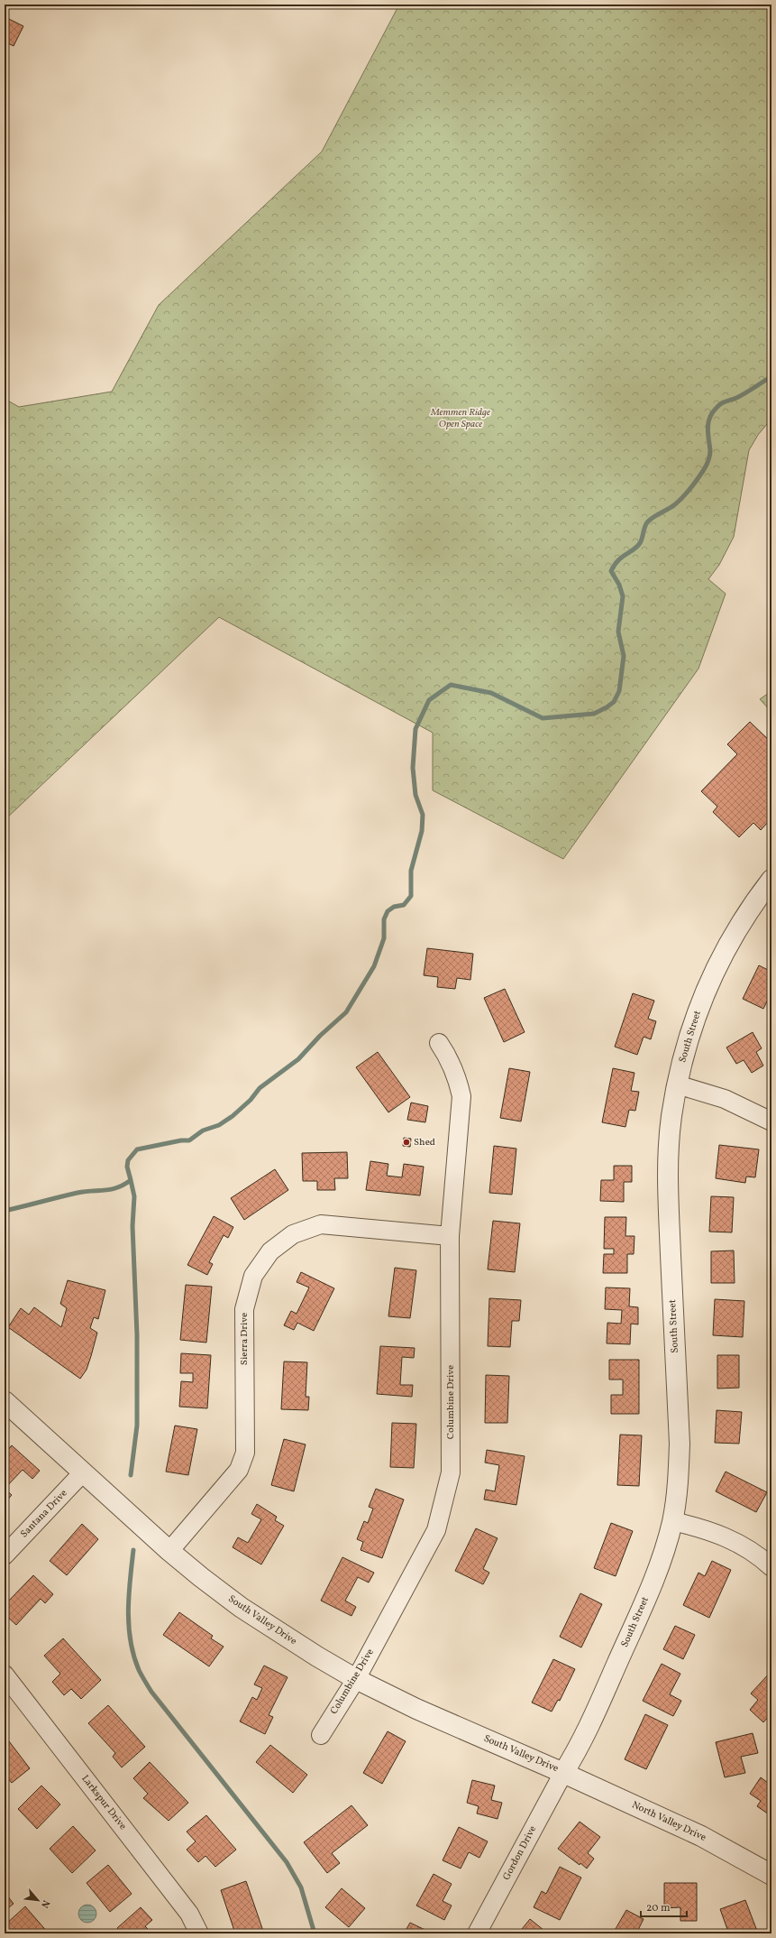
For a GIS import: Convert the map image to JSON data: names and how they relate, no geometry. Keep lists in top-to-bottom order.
{
  "streets": {
    "street": [
      "South Street",
      "Sierra Drive",
      "Columbine Drive",
      "Santana Drive",
      "South Valley Drive",
      "Larkspur Drive",
      "North Valley Drive",
      "Gordon Drive"
    ]
  },
  "crossings": [
    ["South Street", "South Valley Drive"],
    ["South Street", "North Valley Drive"],
    ["South Street", "Gordon Drive"],
    ["Sierra Drive", "Columbine Drive"],
    ["Sierra Drive", "South Valley Drive"],
    ["Columbine Drive", "South Valley Drive"],
    ["Santana Drive", "South Valley Drive"],
    ["South Valley Drive", "North Valley Drive"],
    ["South Valley Drive", "Gordon Drive"],
    ["North Valley Drive", "Gordon Drive"]
  ],
  "parks": ["Memmen Ridge Open Space"],
  "places": ["Shed"],
  "scale_bar": "20 m",
  "north": "bottom right"
}
